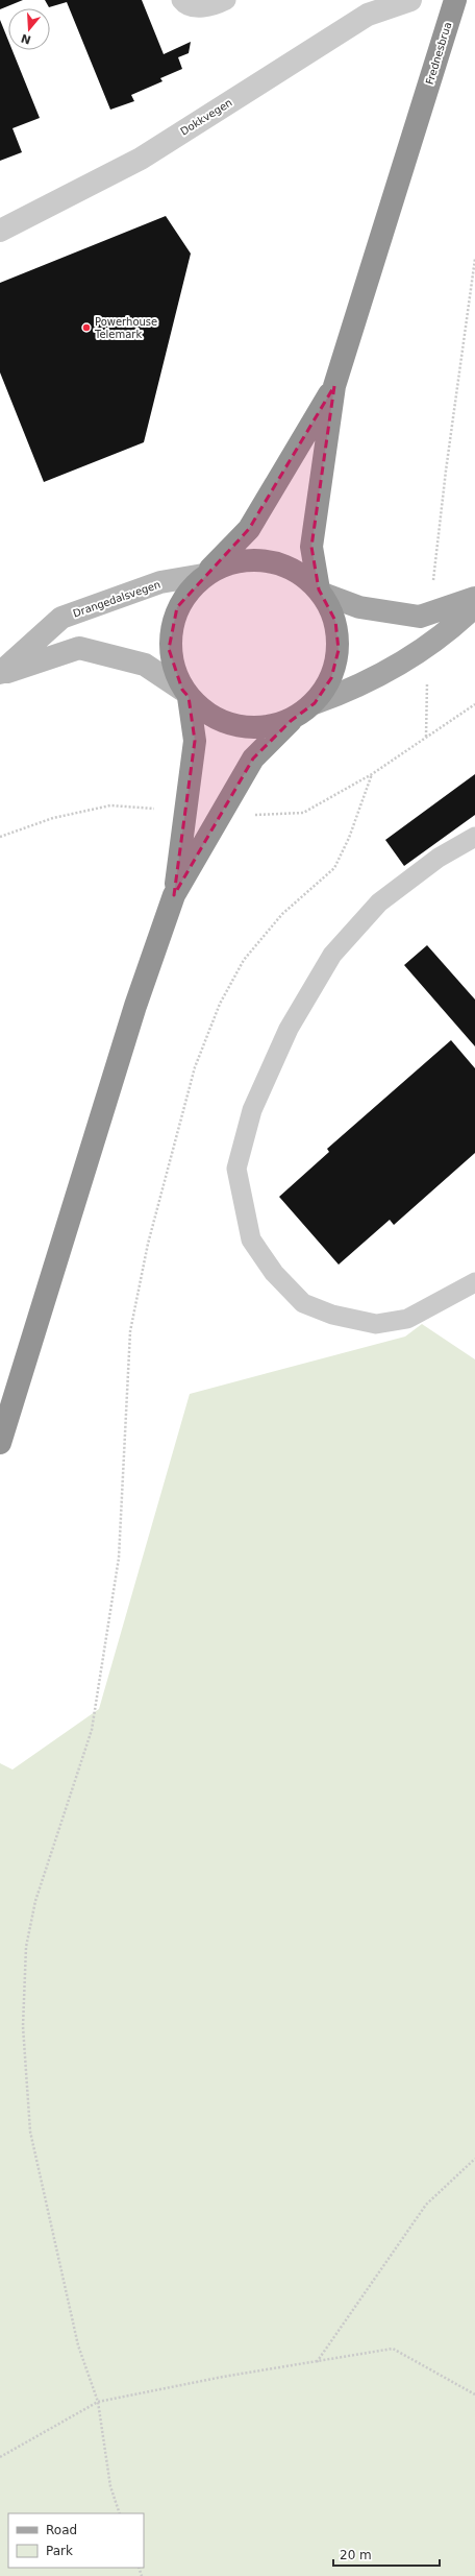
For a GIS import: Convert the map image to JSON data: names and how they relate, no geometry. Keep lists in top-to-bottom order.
{
  "streets": {
    "highway": ["Frednesbrua"],
    "street": ["Dokkvegen", "Drangedalsvegen"]
  },
  "places": ["Powerhouse Telemark"],
  "legend": ["Road", "Park"],
  "scale_bar": "20 m",
  "north": "bottom"
}
